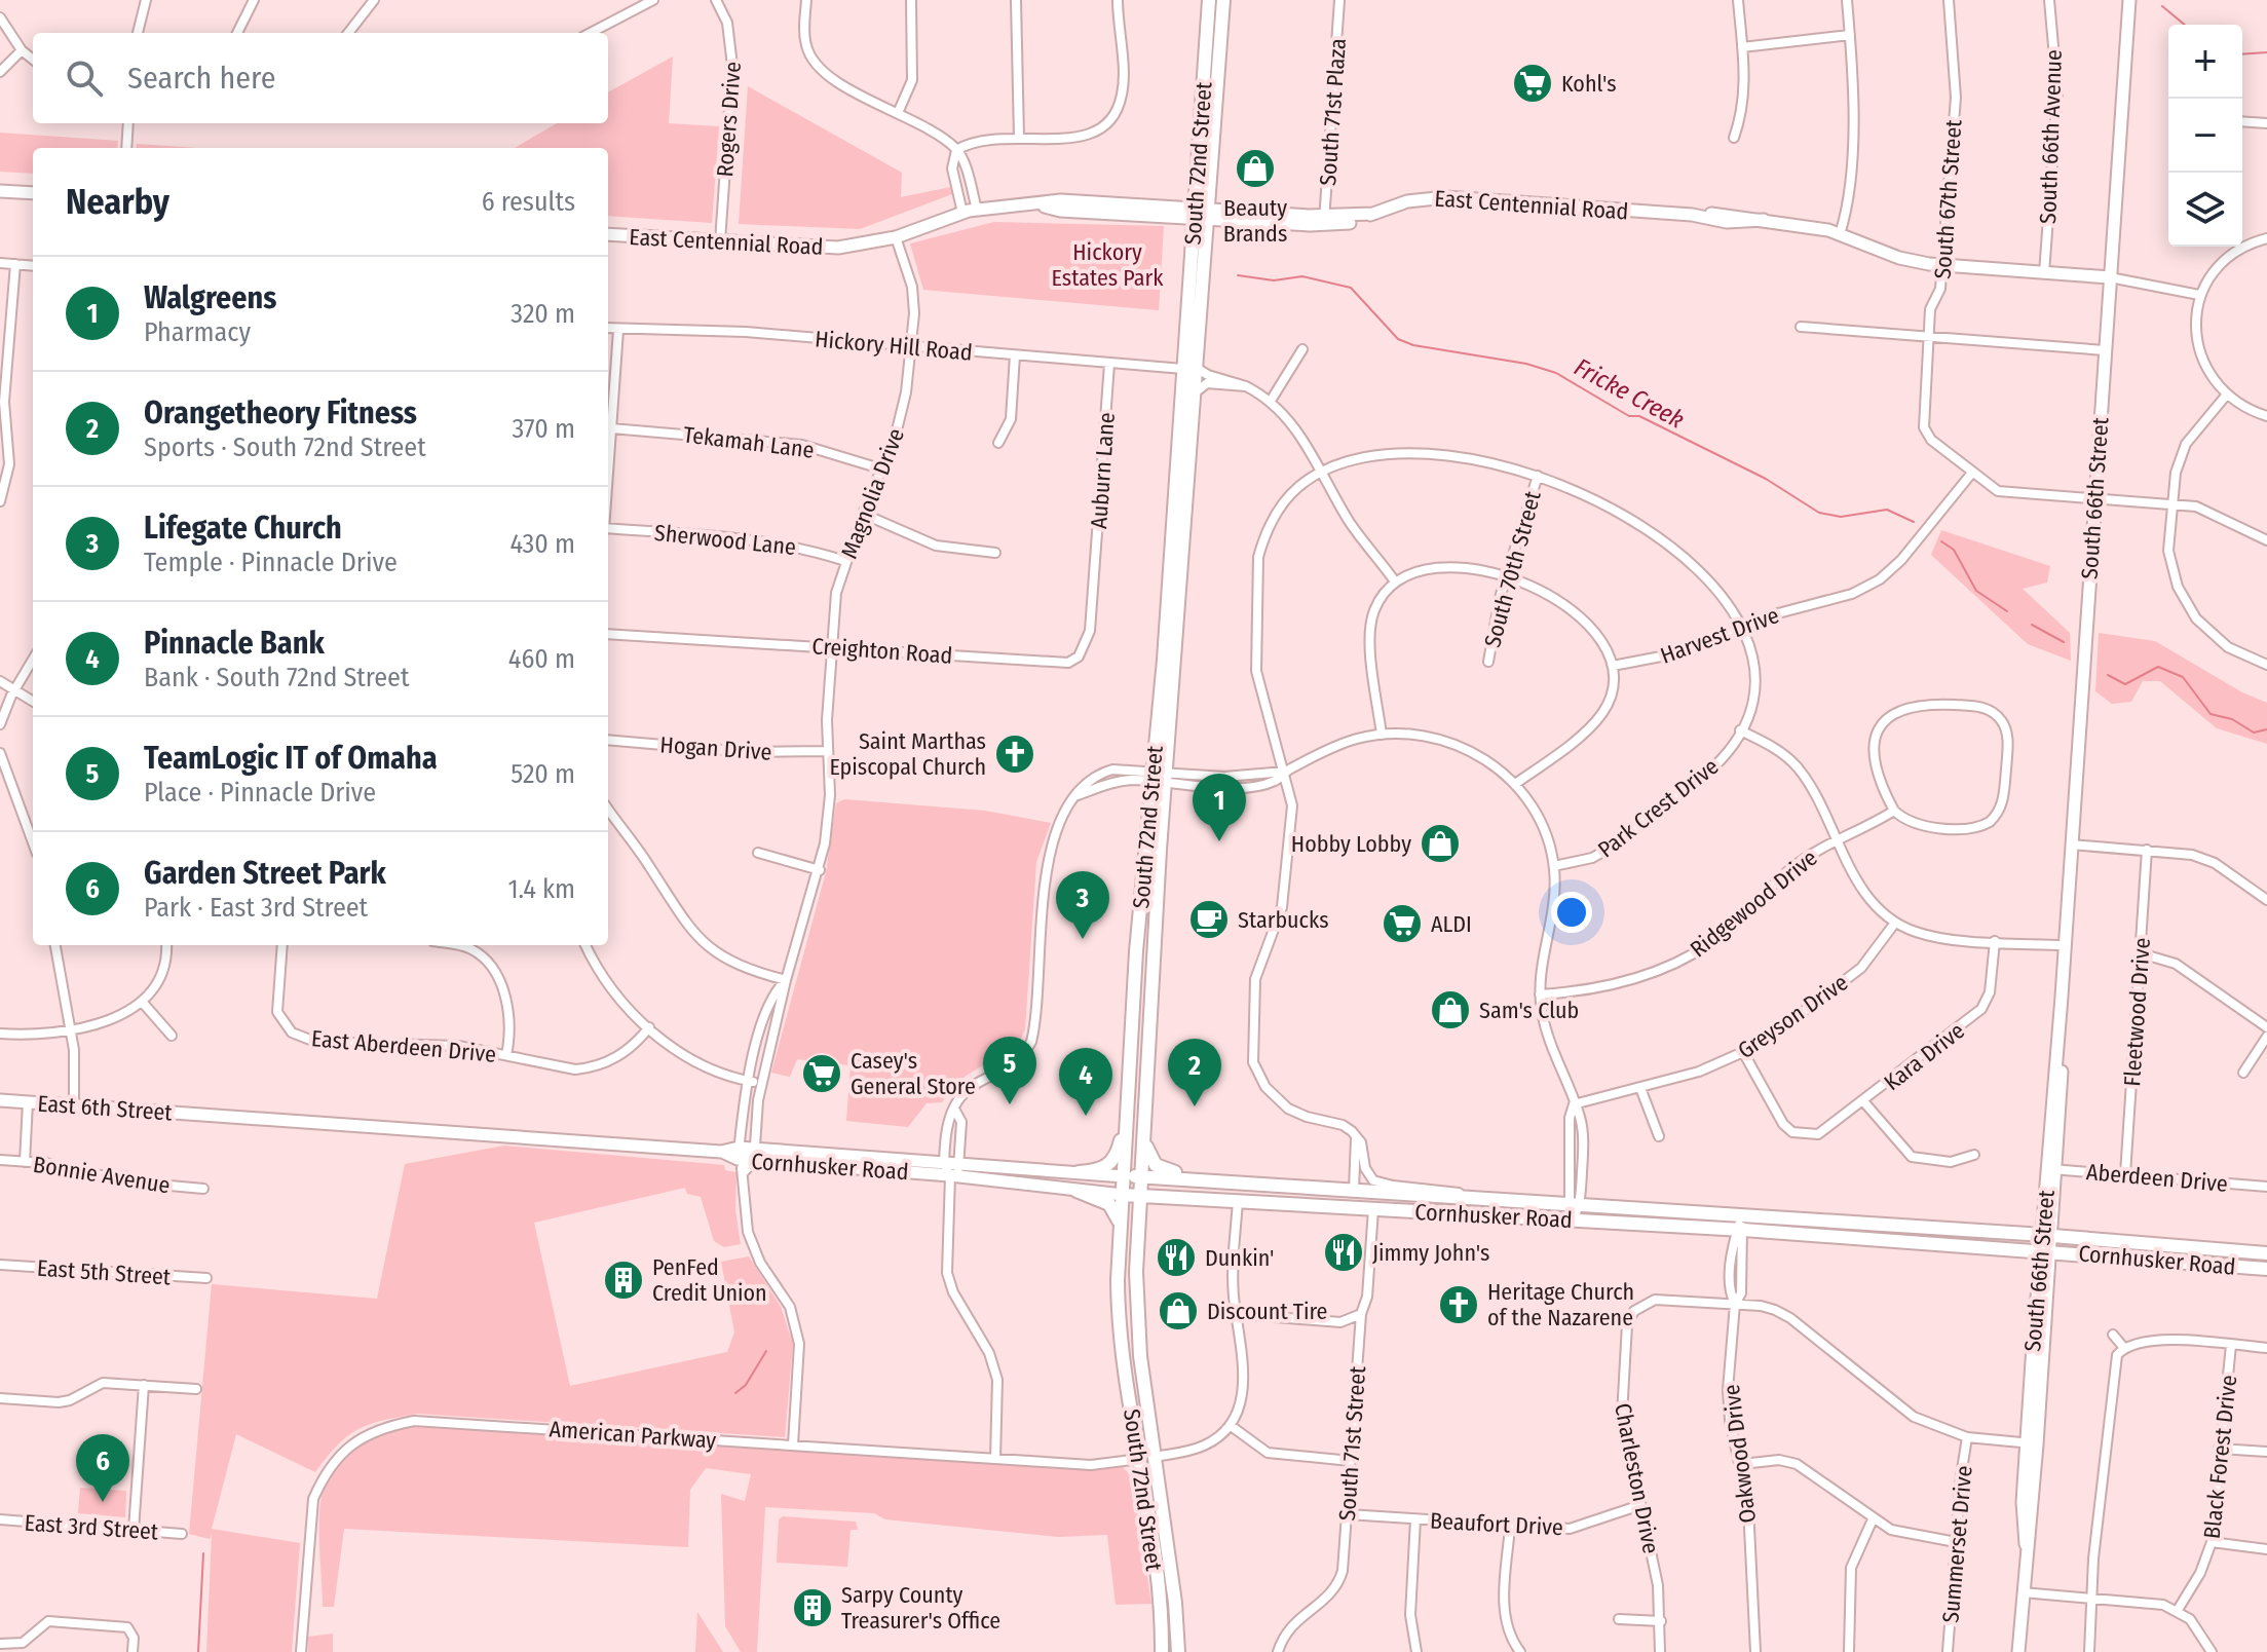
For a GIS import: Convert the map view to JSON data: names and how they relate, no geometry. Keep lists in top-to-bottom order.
{
  "streets": {
    "main road": ["South 72nd Street", "Cornhusker Road"],
    "street": [
      "South 71st Plaza",
      "Rogers Drive",
      "South 66th Avenue",
      "South 67th Street",
      "East Centennial Road",
      "Hickory Hill Road",
      "Tekamah Lane",
      "Auburn Lane",
      "Magnolia Drive",
      "South 66th Street",
      "Sherwood Lane",
      "South 70th Street",
      "Harvest Drive",
      "Creighton Road",
      "Hogan Drive",
      "Park Crest Drive",
      "Ridgewood Drive",
      "Fleetwood Drive",
      "Greyson Drive",
      "East Aberdeen Drive",
      "Kara Drive",
      "East 6th Street",
      "Bonnie Avenue",
      "Aberdeen Drive",
      "East 5th Street",
      "American Parkway",
      "South 71st Street",
      "Oakwood Drive",
      "Black Forest Drive",
      "Charleston Drive",
      "Beaufort Drive",
      "East 3rd Street",
      "Summerset Drive"
    ]
  },
  "crossings": [
    ["South 71st Plaza", "East Centennial Road"],
    ["Rogers Drive", "East Centennial Road"],
    ["South 66th Avenue", "East Centennial Road"],
    ["South 72nd Street", "East Centennial Road"],
    ["South 72nd Street", "Hickory Hill Road"],
    ["South 72nd Street", "Cornhusker Road"],
    ["South 72nd Street", "American Parkway"],
    ["South 67th Street", "East Centennial Road"],
    ["South 67th Street", "Harvest Drive"],
    ["East Centennial Road", "Magnolia Drive"],
    ["East Centennial Road", "South 66th Street"],
    ["Hickory Hill Road", "Auburn Lane"],
    ["Hickory Hill Road", "Magnolia Drive"],
    ["Tekamah Lane", "Magnolia Drive"],
    ["Auburn Lane", "Creighton Road"],
    ["Magnolia Drive", "Sherwood Lane"],
    ["Magnolia Drive", "Creighton Road"],
    ["Magnolia Drive", "Hogan Drive"],
    ["South 66th Street", "Cornhusker Road"],
    ["South 66th Street", "Aberdeen Drive"],
    ["South 66th Street", "Charleston Drive"],
    ["South 70th Street", "Harvest Drive"],
    ["Harvest Drive", "Park Crest Drive"],
    ["Fleetwood Drive", "Aberdeen Drive"],
    ["Greyson Drive", "Kara Drive"],
    ["East 6th Street", "Cornhusker Road"],
    ["Cornhusker Road", "South 71st Street"],
    ["Cornhusker Road", "Oakwood Drive"],
    ["South 71st Street", "Beaufort Drive"],
    ["Oakwood Drive", "Charleston Drive"],
    ["Charleston Drive", "Beaufort Drive"],
    ["Charleston Drive", "Summerset Drive"]
  ],
  "water": ["Fricke Creek"],
  "parks": ["Hickory Estates Park"],
  "places": {
    "supermarket": ["Kohl's", "ALDI", "Casey's General Store"],
    "shop": [
      "Beauty Brands",
      "Hobby Lobby",
      "Sam's Club",
      "Discount Tire"
    ],
    "church": ["Saint Marthas Episcopal Church", "Heritage Church of the Nazarene"],
    "cafe": ["Starbucks"],
    "restaurant": ["Jimmy John's", "Dunkin'"],
    "building": ["PenFed Credit Union", "Sarpy County Treasurer's Office"]
  },
  "page": {
    "map_buttons": ["+", "−"],
    "search": "Search here",
    "heading": ["Nearby", "6 results"],
    "list": [
      {
        "mark": "1",
        "name": "Walgreens",
        "note": "Pharmacy",
        "value": "320 m"
      },
      {
        "mark": "2",
        "name": "Orangetheory Fitness",
        "note": "Sports · South 72nd Street",
        "value": "370 m"
      },
      {
        "mark": "3",
        "name": "Lifegate Church",
        "note": "Temple · Pinnacle Drive",
        "value": "430 m"
      },
      {
        "mark": "4",
        "name": "Pinnacle Bank",
        "note": "Bank · South 72nd Street",
        "value": "460 m"
      },
      {
        "mark": "5",
        "name": "TeamLogic IT of Omaha",
        "note": "Place · Pinnacle Drive",
        "value": "520 m"
      },
      {
        "mark": "6",
        "name": "Garden Street Park",
        "note": "Park · East 3rd Street",
        "value": "1.4 km"
      }
    ],
    "pins": [
      "1",
      "3",
      "5",
      "2",
      "4",
      "6"
    ]
  }
}
